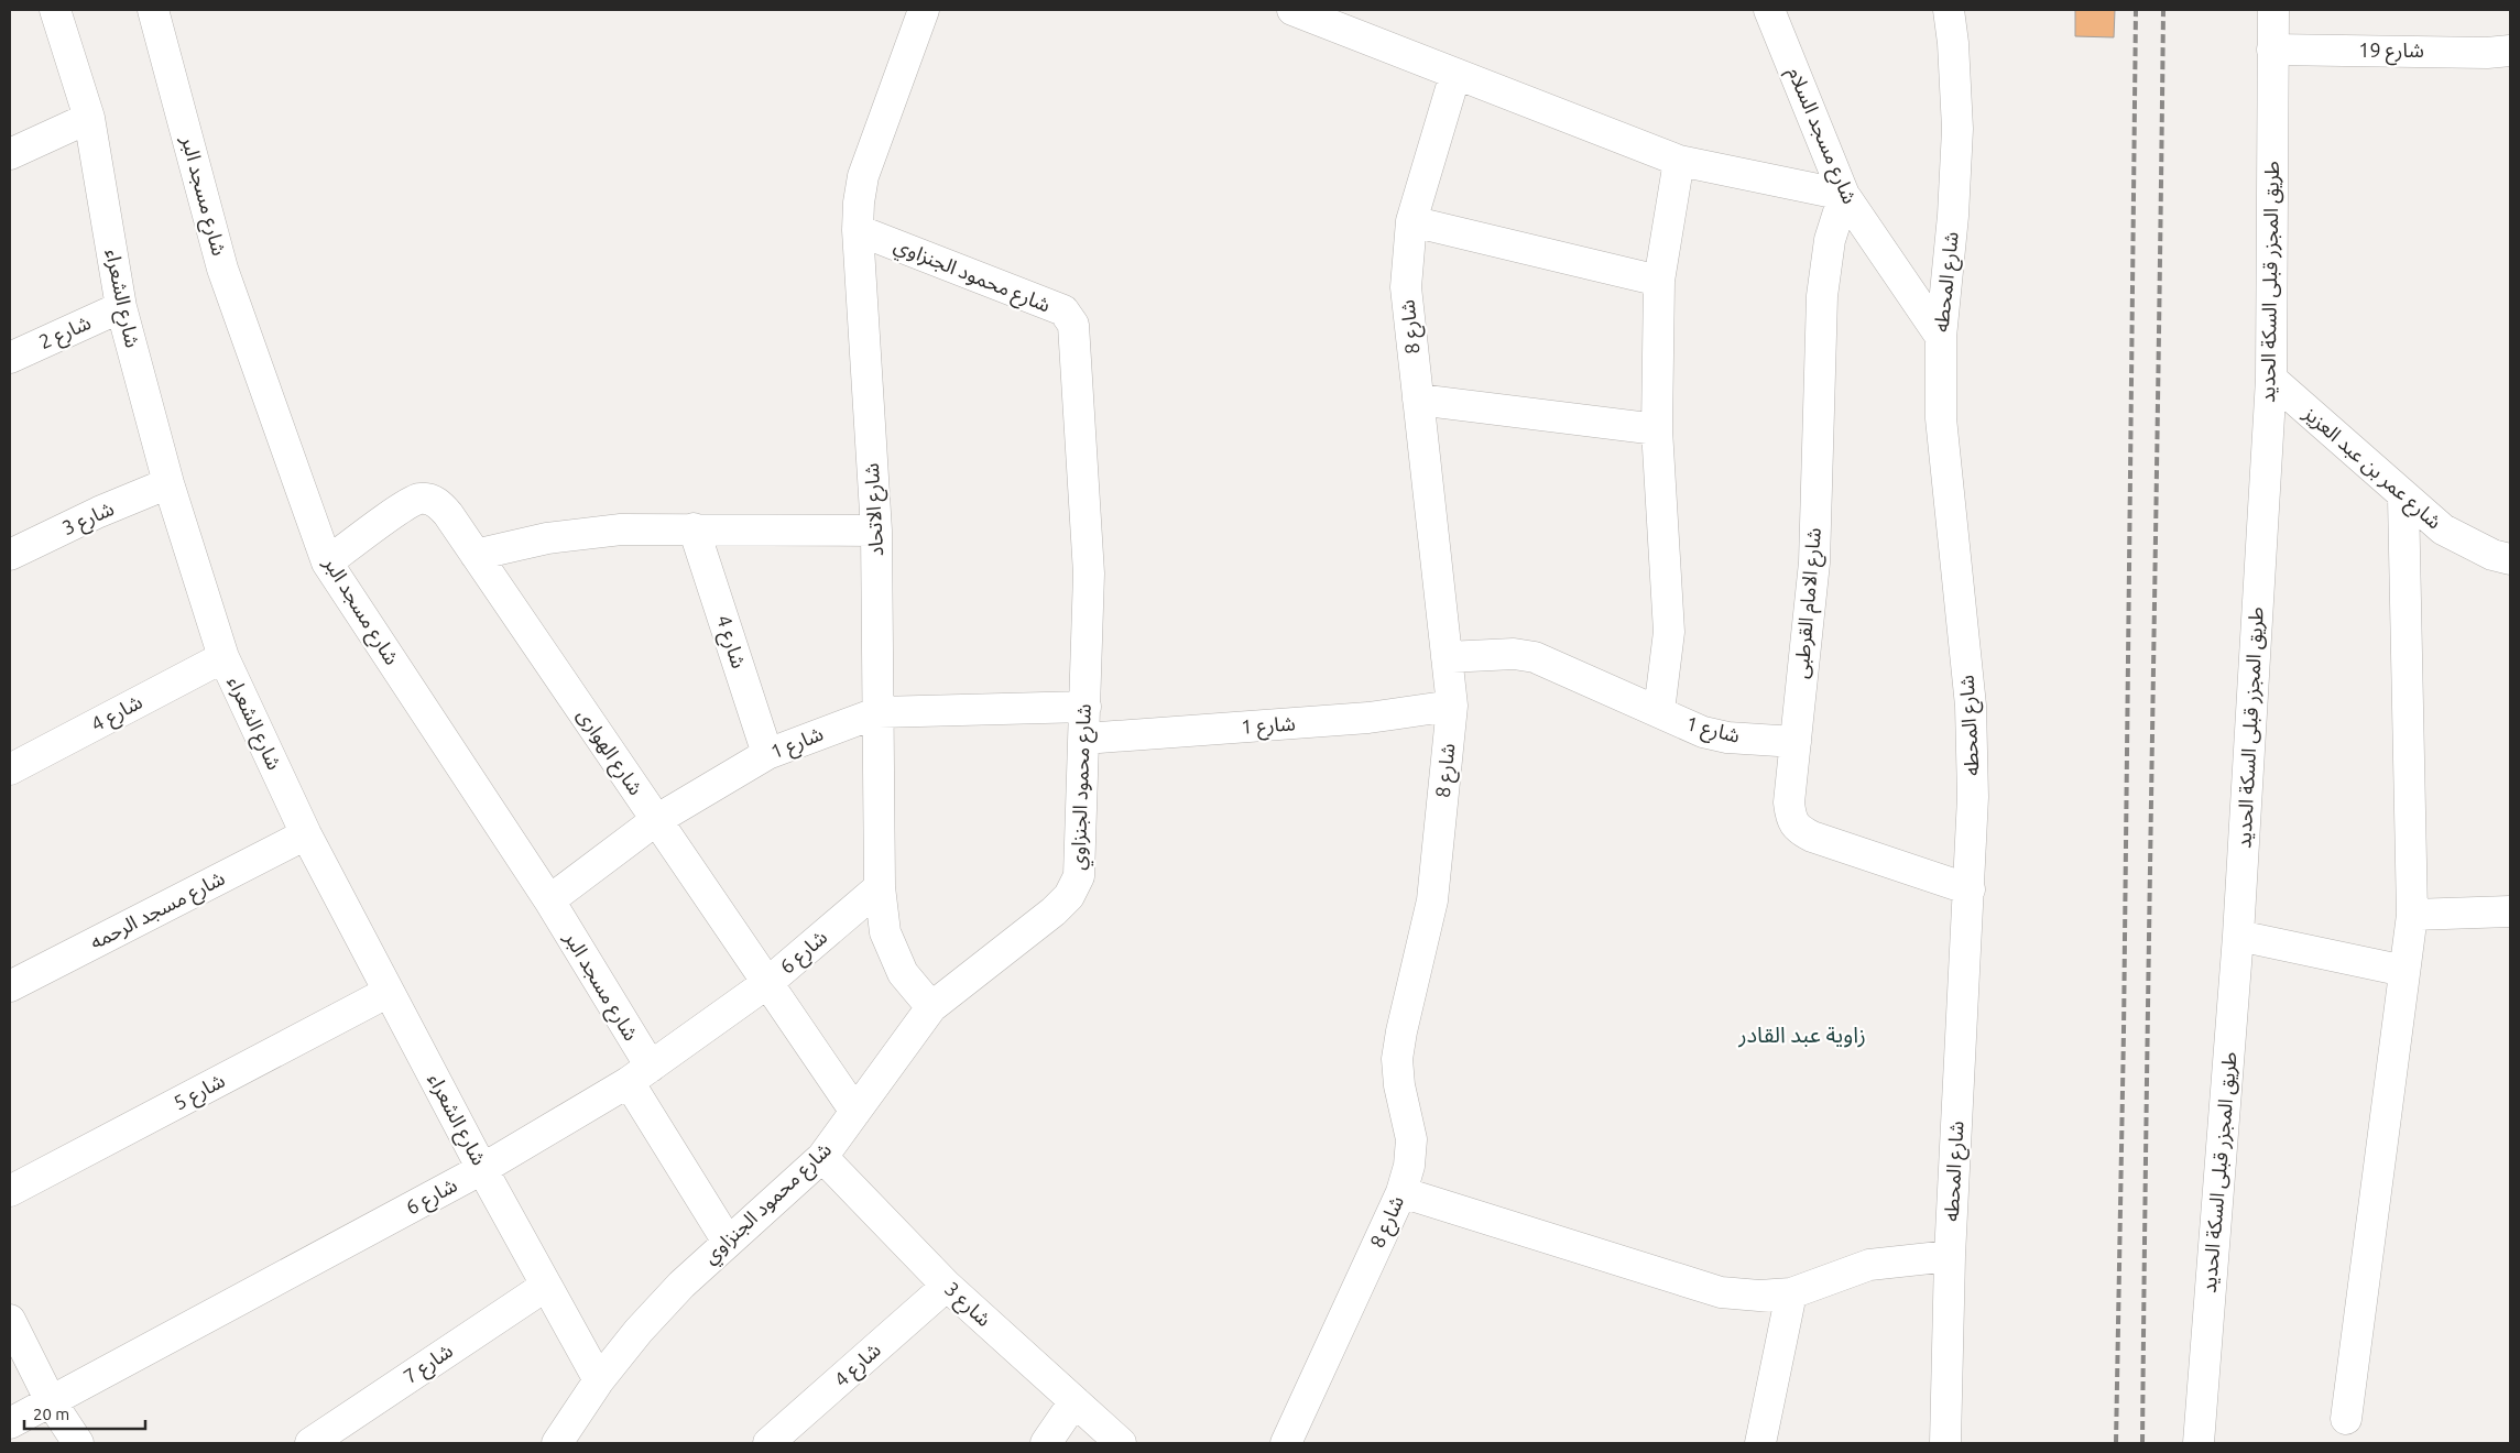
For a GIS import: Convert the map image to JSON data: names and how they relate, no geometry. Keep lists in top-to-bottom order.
{
  "streets": {
    "street": [
      "شارع 19",
      "شارع مسجد السلام",
      "شارع مسجد البر",
      "شارع محمود الجنزاوي",
      "شارع المحطه",
      "طريق المجزر قبلى السكة الحديد",
      "شارع الشعراء",
      "شارع 8",
      "شارع 2",
      "شارع عمر بن عبد العزيز",
      "شارع الاتحاد",
      "شارع 3",
      "شارع الامام القرطبى",
      "شارع 4",
      "شارع 1",
      "شارع الهوارى",
      "شارع مسجد الرحمه",
      "شارع 6",
      "شارع 5",
      "شارع 7"
    ]
  },
  "crossings": [
    ["شارع 19", "طريق المجزر قبلى السكة الحديد"],
    ["شارع مسجد السلام", "شارع المحطه"],
    ["شارع مسجد السلام", "شارع الامام القرطبى"],
    ["شارع مسجد البر", "شارع محمود الجنزاوي"],
    ["شارع مسجد البر", "شارع 1"],
    ["شارع مسجد البر", "شارع الهوارى"],
    ["شارع مسجد البر", "شارع 6"],
    ["شارع محمود الجنزاوي", "شارع الشعراء"],
    ["شارع محمود الجنزاوي", "شارع الاتحاد"],
    ["شارع محمود الجنزاوي", "شارع 3"],
    ["شارع محمود الجنزاوي", "شارع 1"],
    ["شارع محمود الجنزاوي", "شارع الهوارى"],
    ["شارع المحطه", "شارع الامام القرطبى"],
    ["طريق المجزر قبلى السكة الحديد", "شارع عمر بن عبد العزيز"],
    ["شارع الشعراء", "شارع 2"],
    ["شارع الشعراء", "شارع 3"],
    ["شارع الشعراء", "شارع 4"],
    ["شارع الشعراء", "شارع مسجد الرحمه"],
    ["شارع الشعراء", "شارع 6"],
    ["شارع الشعراء", "شارع 5"],
    ["شارع الشعراء", "شارع 7"],
    ["شارع 8", "شارع 1"],
    ["شارع الاتحاد", "شارع 1"],
    ["شارع الاتحاد", "شارع 6"],
    ["شارع 3", "شارع 4"],
    ["شارع الامام القرطبى", "شارع 1"],
    ["شارع 4", "شارع 1"],
    ["شارع 1", "شارع الهوارى"],
    ["شارع الهوارى", "شارع 6"]
  ],
  "districts": ["زاوية عبد القادر"],
  "scale_bar": "20 m"
}
